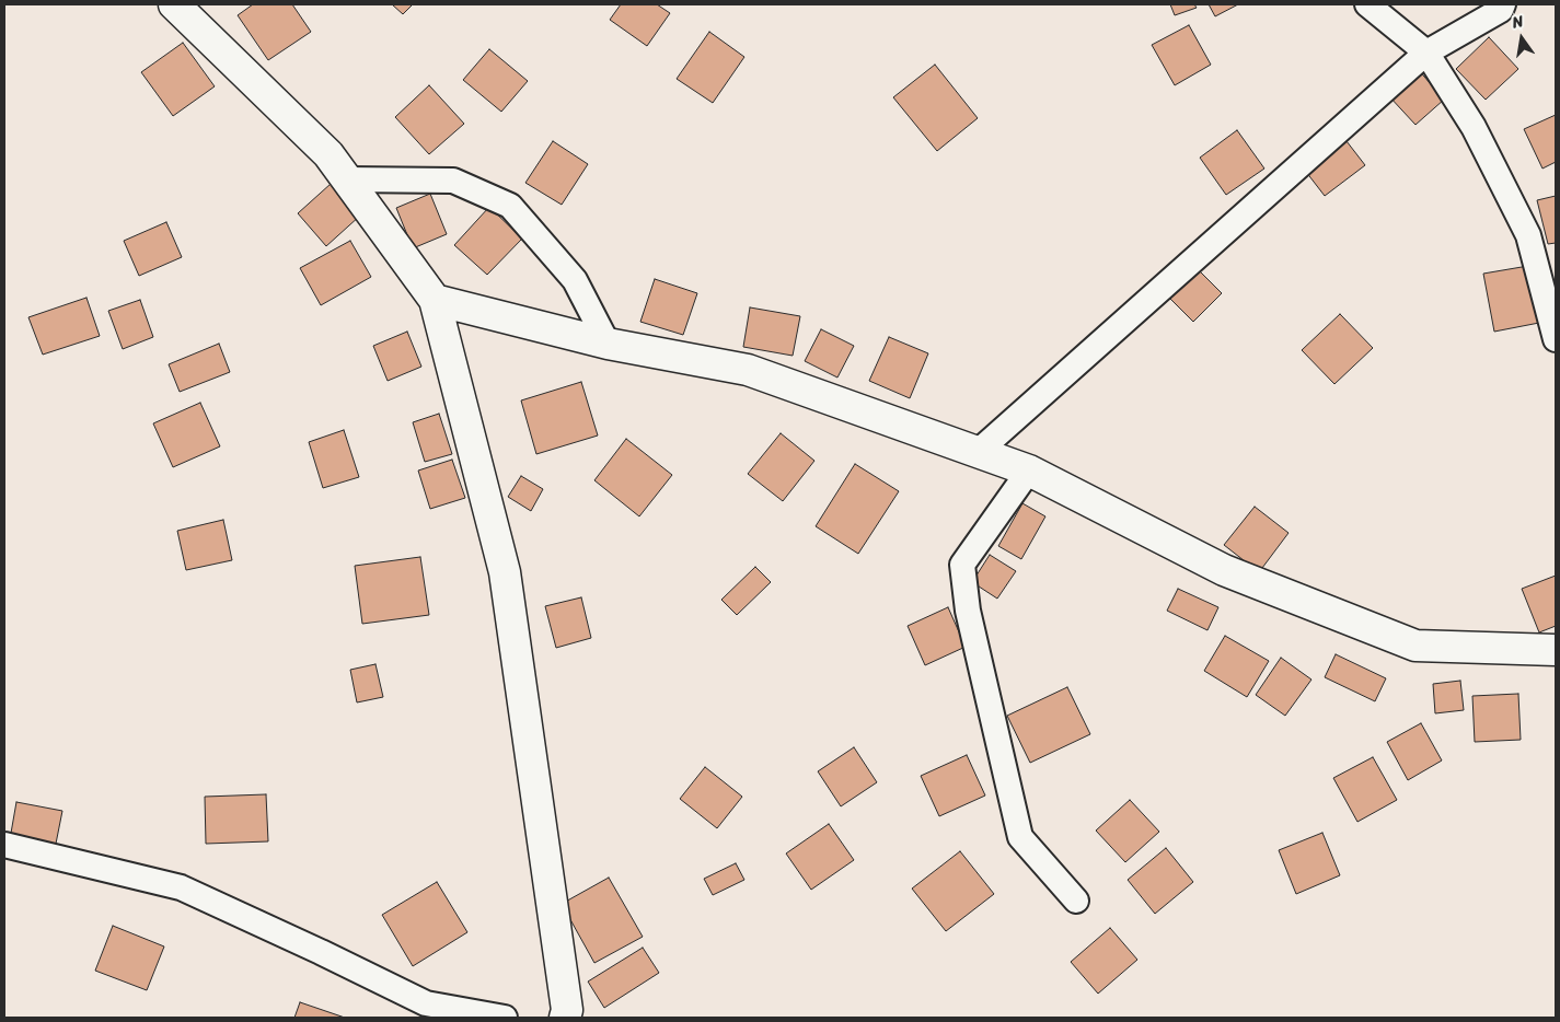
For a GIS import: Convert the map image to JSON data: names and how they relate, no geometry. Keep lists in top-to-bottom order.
{
  "north": "top"
}
